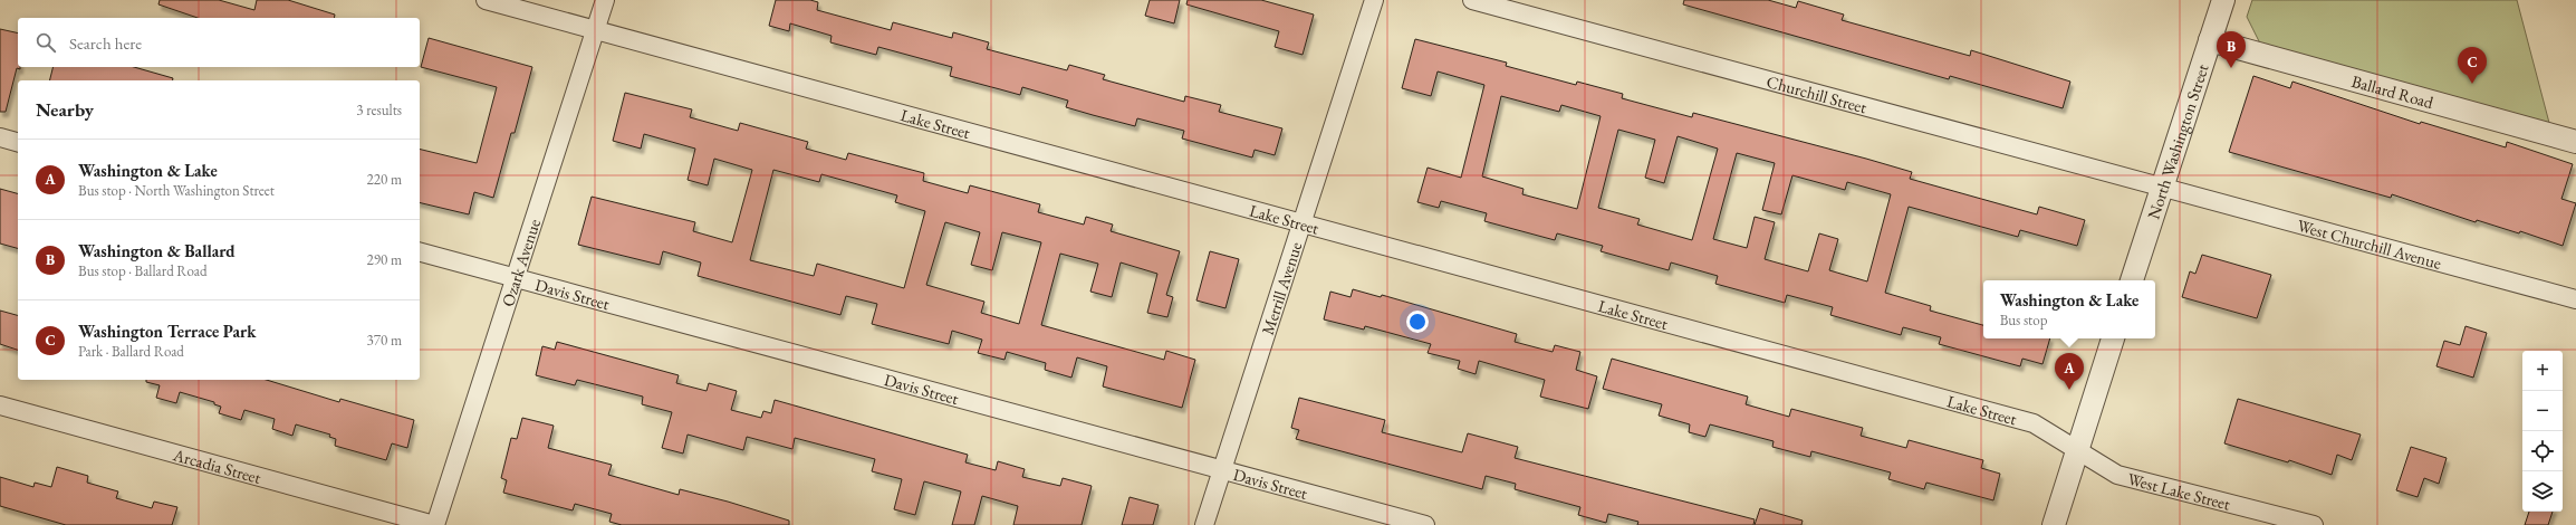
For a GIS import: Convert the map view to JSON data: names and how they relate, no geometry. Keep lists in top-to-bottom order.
{
  "streets": {
    "street": [
      "Ballard Road",
      "Churchill Street",
      "Lake Street",
      "North Washington Street",
      "West Churchill Avenue",
      "Ozark Avenue",
      "Merrill Avenue",
      "Davis Street",
      "Arcadia Street",
      "West Lake Street"
    ]
  },
  "crossings": [
    ["Ballard Road", "North Washington Street"],
    ["Churchill Street", "North Washington Street"],
    ["Churchill Street", "West Churchill Avenue"],
    ["Lake Street", "Ozark Avenue"],
    ["Lake Street", "Merrill Avenue"],
    ["Lake Street", "West Lake Street"],
    ["North Washington Street", "West Churchill Avenue"],
    ["Ozark Avenue", "Davis Street"],
    ["Ozark Avenue", "Arcadia Street"],
    ["Merrill Avenue", "Davis Street"]
  ],
  "page": {
    "search": "Search here",
    "pins": ["B", "C", "A"],
    "heading": ["Nearby", "3 results"],
    "list": [
      {
        "mark": "A",
        "name": "Washington & Lake",
        "note": "Bus stop · North Washington Street",
        "value": "220 m"
      },
      {
        "mark": "B",
        "name": "Washington & Ballard",
        "note": "Bus stop · Ballard Road",
        "value": "290 m"
      },
      {
        "mark": "C",
        "name": "Washington Terrace Park",
        "note": "Park · Ballard Road",
        "value": "370 m"
      }
    ],
    "popup": ["Washington & Lake", "Bus stop"],
    "map_buttons": ["+", "−"]
  }
}
